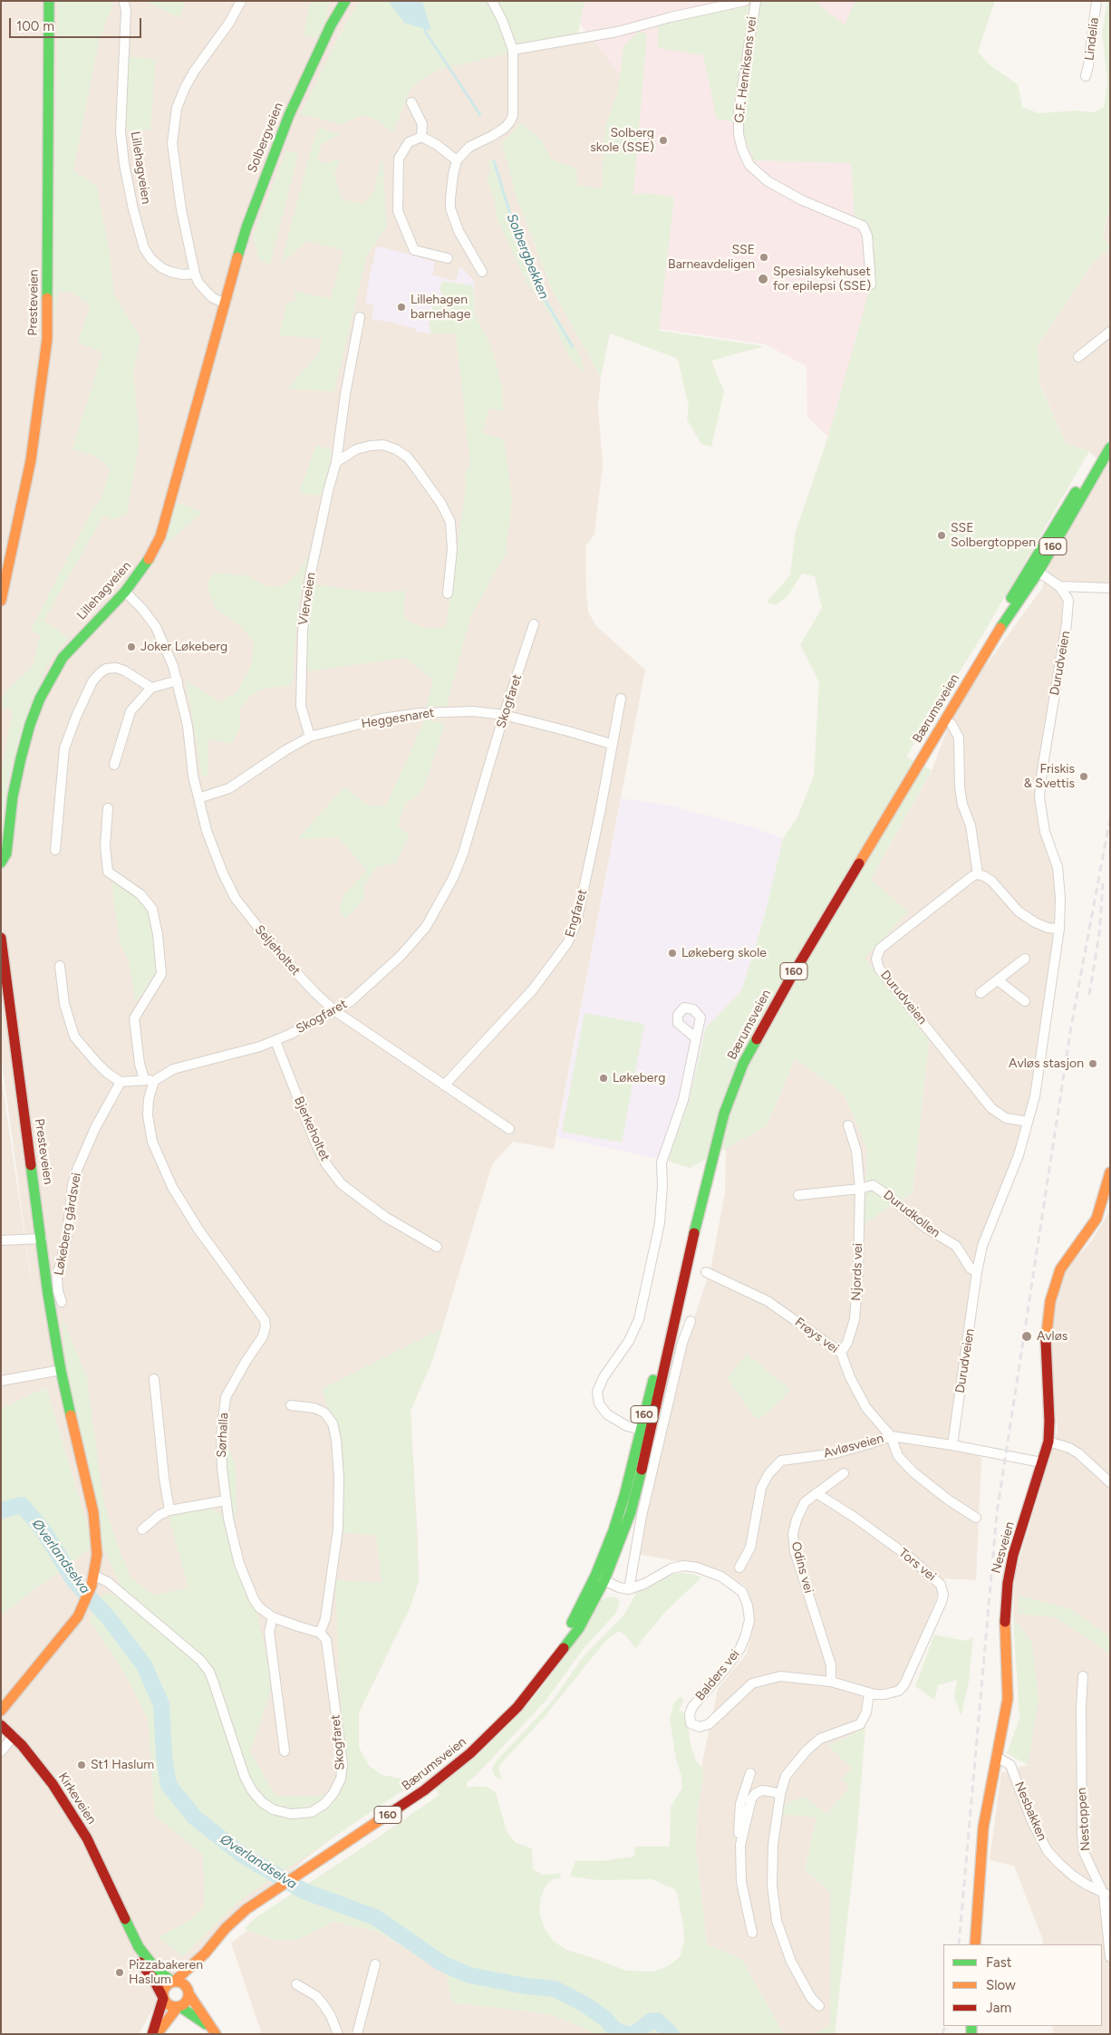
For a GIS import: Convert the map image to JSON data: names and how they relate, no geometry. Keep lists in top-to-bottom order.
{
  "streets": {
    "main road": [
      "Solbergveien",
      "Lillehagveien",
      "Presteveien",
      "160",
      "Bærumsveien",
      "Nesveien",
      "Kirkeveien"
    ],
    "street": [
      "Lindelia",
      "G.F. Henriksens vei",
      "Vierveien",
      "Durudveien",
      "Skogfaret",
      "Heggesnaret",
      "Engfaret",
      "Seljeholtet",
      "Bjerkeholtet",
      "Durudkollen",
      "Løkeberg gårdsvei",
      "Njords vei",
      "Frøys vei",
      "Sørhalla",
      "Avløsveien",
      "Tors vei",
      "Odins vei",
      "Balders vei",
      "Nesbakken",
      "Nestoppen"
    ]
  },
  "crossings": [
    ["Solbergveien", "Lillehagveien"],
    ["Lillehagveien", "Seljeholtet"],
    ["Presteveien", "Skogfaret"],
    ["160", "Bærumsveien"],
    ["160", "Kirkeveien"],
    ["Vierveien", "Heggesnaret"],
    ["Durudveien", "Durudkollen"],
    ["Durudveien", "Avløsveien"],
    ["Skogfaret", "Heggesnaret"],
    ["Skogfaret", "Seljeholtet"],
    ["Skogfaret", "Bjerkeholtet"],
    ["Skogfaret", "Sørhalla"],
    ["Bærumsveien", "Kirkeveien"],
    ["Heggesnaret", "Engfaret"],
    ["Heggesnaret", "Seljeholtet"],
    ["Engfaret", "Seljeholtet"],
    ["Durudkollen", "Njords vei"],
    ["Njords vei", "Frøys vei"],
    ["Frøys vei", "Avløsveien"],
    ["Avløsveien", "Nesveien"],
    ["Nesveien", "Nesbakken"],
    ["Tors vei", "Odins vei"],
    ["Tors vei", "Balders vei"],
    ["Odins vei", "Balders vei"],
    ["Nesbakken", "Nestoppen"]
  ],
  "water": ["Solbergbekken", "Øverlandselva"],
  "places": [
    "Solberg skole (SSE)",
    "SSE Barneavdeligen",
    "Spesialsykehuset for epilepsi (SSE)",
    "Lillehagen barnehage",
    "SSE Solbergtoppen",
    "Joker Løkeberg",
    "Friskis & Svettis",
    "Løkeberg skole",
    "Avløs stasjon",
    "Løkeberg",
    "Avløs",
    "St1 Haslum",
    "Pizzabakeren Haslum"
  ],
  "legend": ["Fast", "Slow", "Jam"],
  "scale_bar": "100 m"
}
